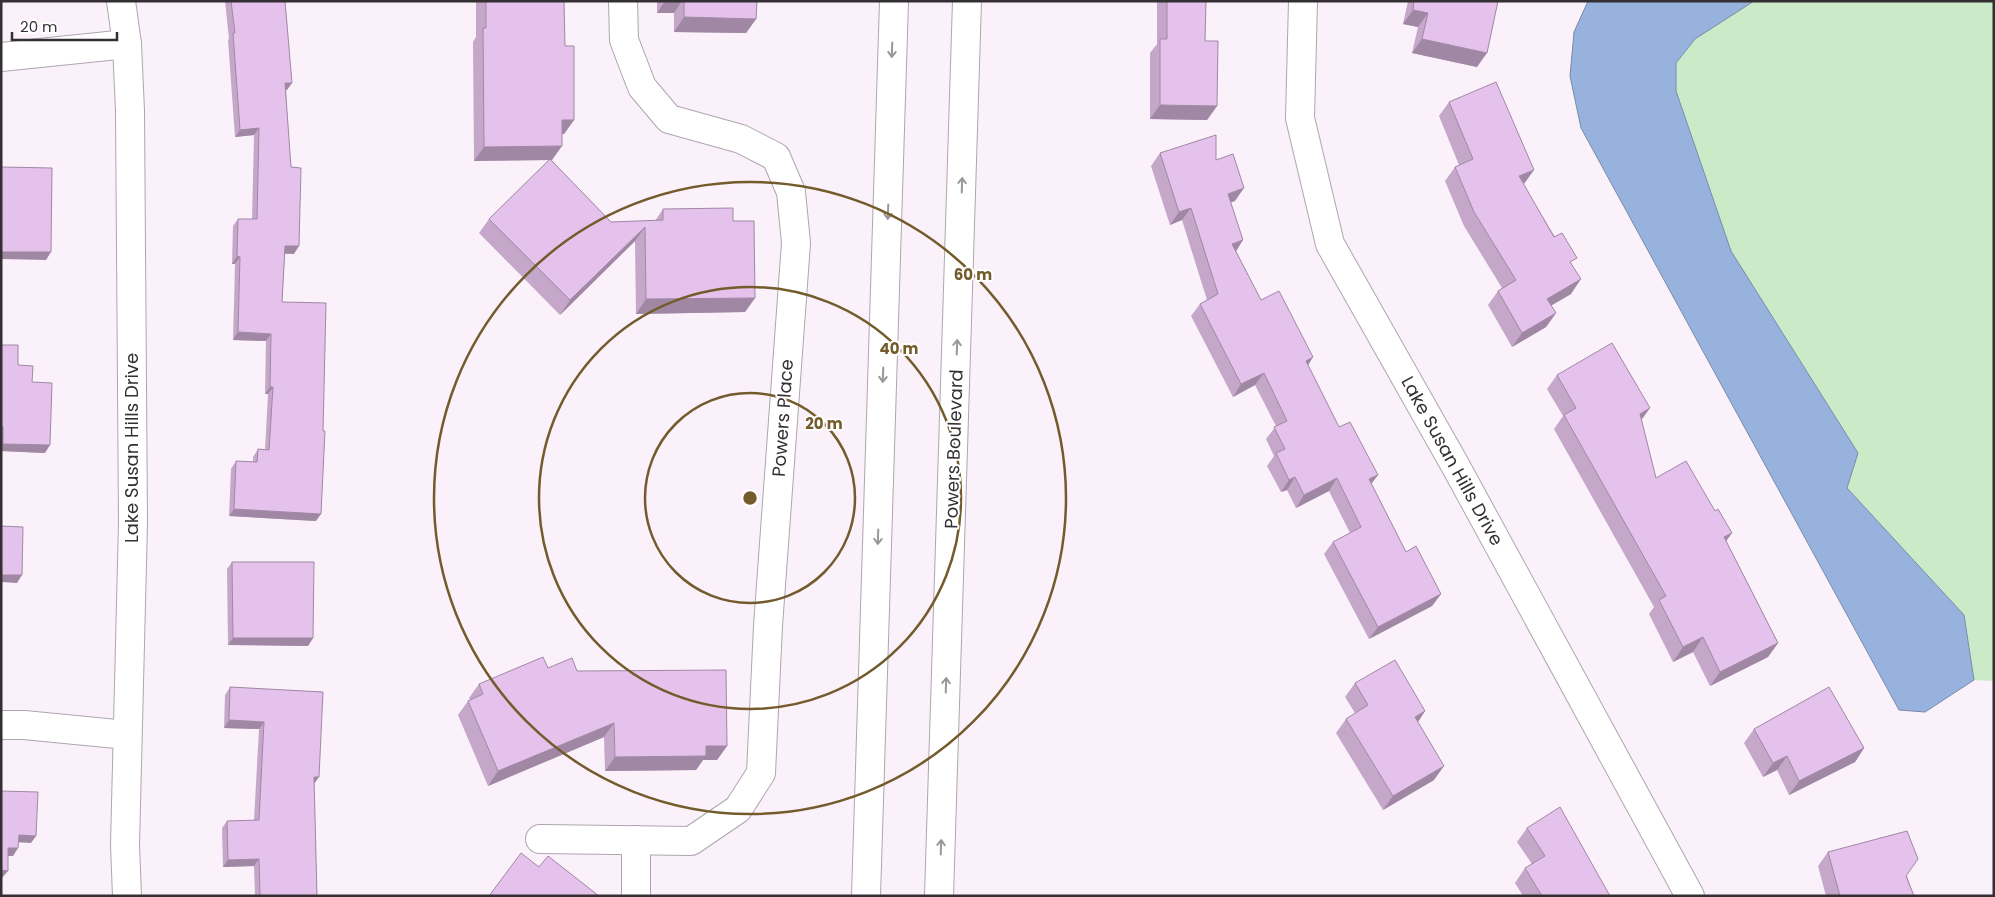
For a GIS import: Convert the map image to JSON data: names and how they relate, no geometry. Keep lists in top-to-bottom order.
{
  "streets": {
    "street": ["Powers Place", "Lake Susan Hills Drive", "Powers Boulevard"]
  },
  "scale_bar": "20 m",
  "rings": ["60 m", "40 m", "20 m"]
}
